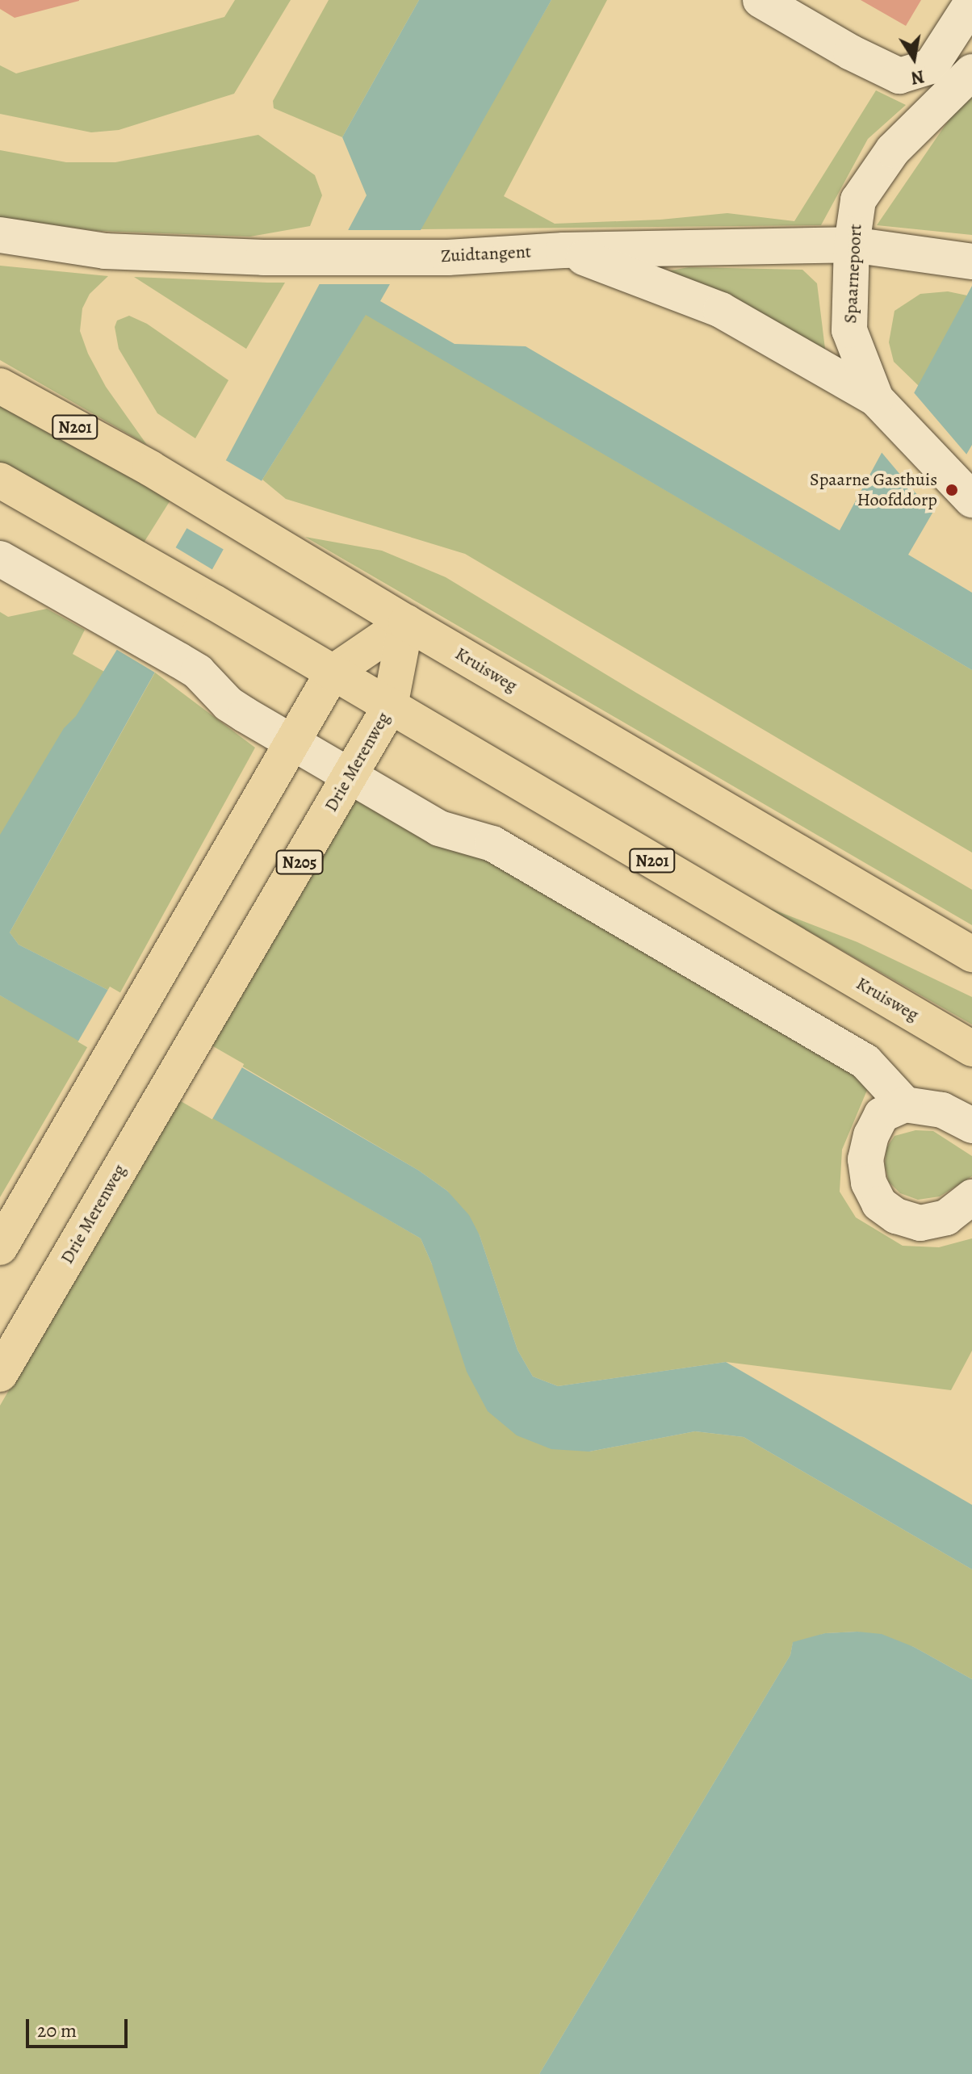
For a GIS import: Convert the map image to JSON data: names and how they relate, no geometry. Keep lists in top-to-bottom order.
{
  "streets": {
    "main road": [
      "N201",
      "Kruisweg",
      "Drie Merenweg",
      "N205"
    ],
    "street": ["Zuidtangent", "Spaarnepoort"]
  },
  "crossings": [
    ["Zuidtangent", "Spaarnepoort"],
    ["Kruisweg", "Drie Merenweg"]
  ],
  "places": ["Spaarne Gasthuis Hoofddorp"],
  "scale_bar": "20 m",
  "north": "bottom"
}
